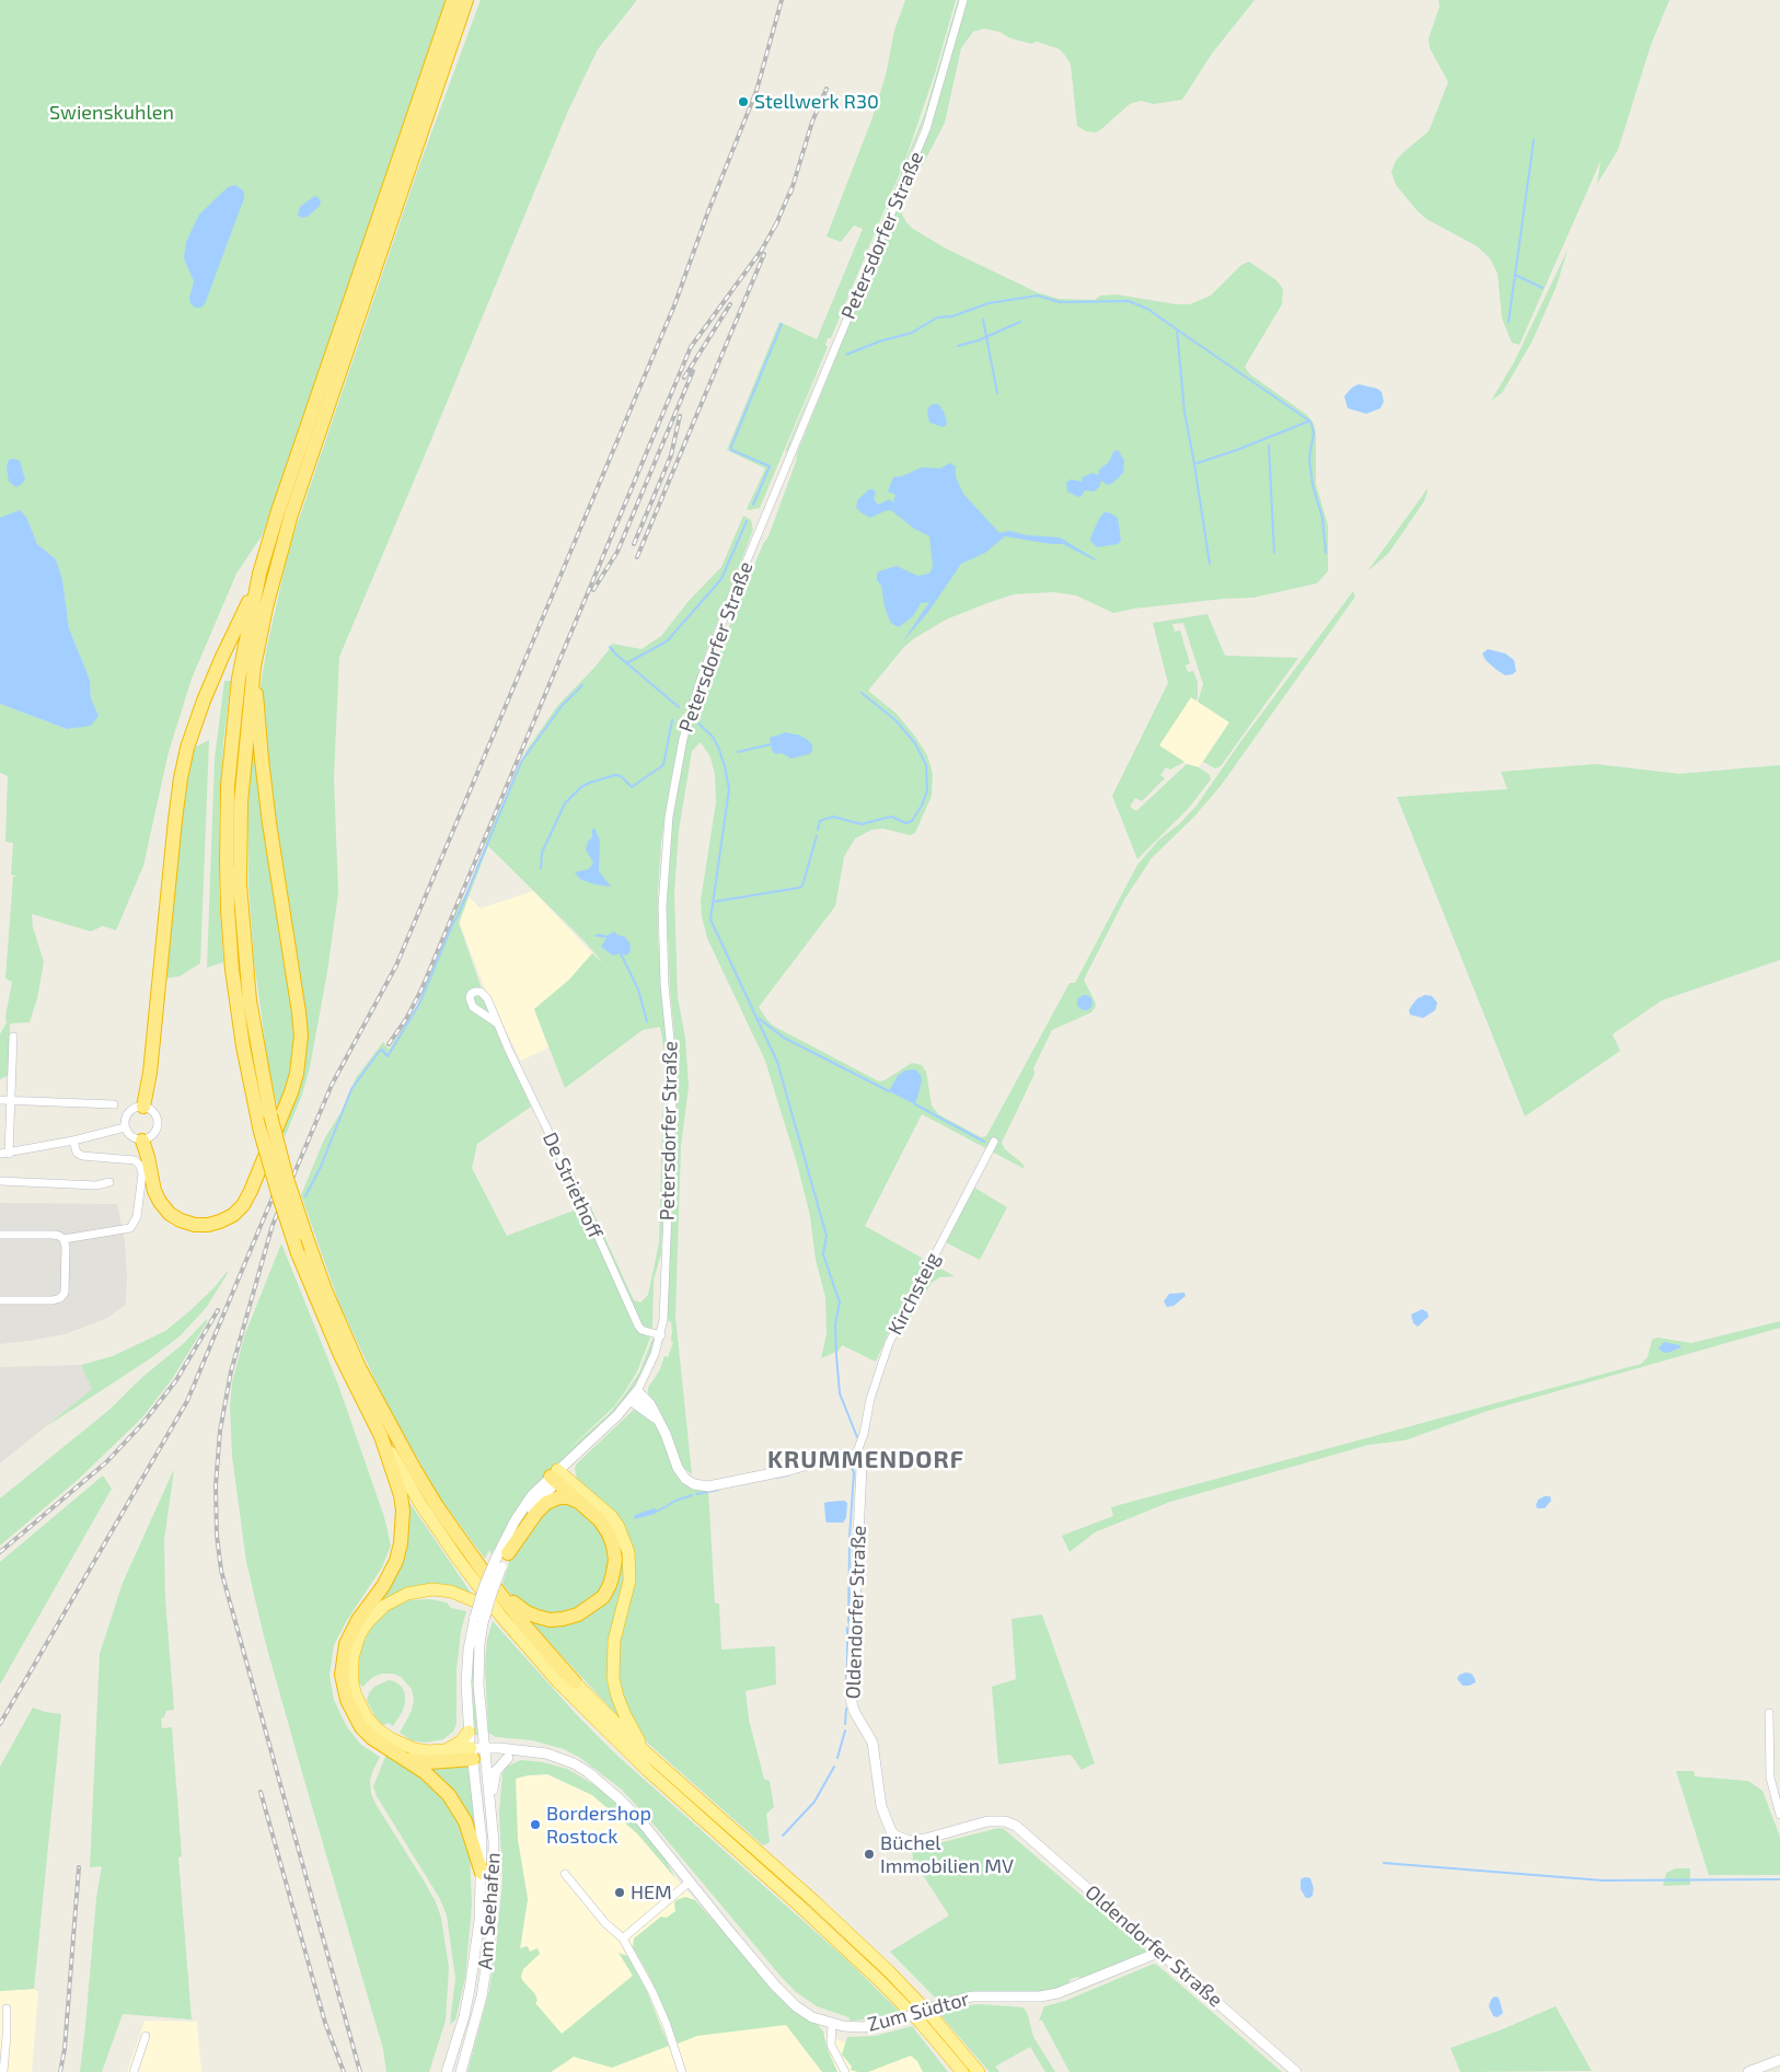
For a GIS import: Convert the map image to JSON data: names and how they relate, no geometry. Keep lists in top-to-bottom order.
{
  "streets": {
    "street": [
      "Petersdorfer Straße",
      "De Striethoff",
      "Kirchsteig",
      "Oldendorfer Straße",
      "Am Seehafen",
      "Zum Südtor"
    ]
  },
  "crossings": [
    ["Petersdorfer Straße", "De Striethoff"],
    ["Petersdorfer Straße", "Am Seehafen"],
    ["Petersdorfer Straße", "Zum Südtor"],
    ["Kirchsteig", "Oldendorfer Straße"],
    ["Oldendorfer Straße", "Zum Südtor"],
    ["Am Seehafen", "Zum Südtor"]
  ],
  "districts": ["KRUMMENDORF"],
  "parks": ["Swienskuhlen"],
  "places": [
    "Stellwerk R30",
    "Bordershop Rostock",
    "Büchel Immobilien MV",
    "HEM"
  ]
}
